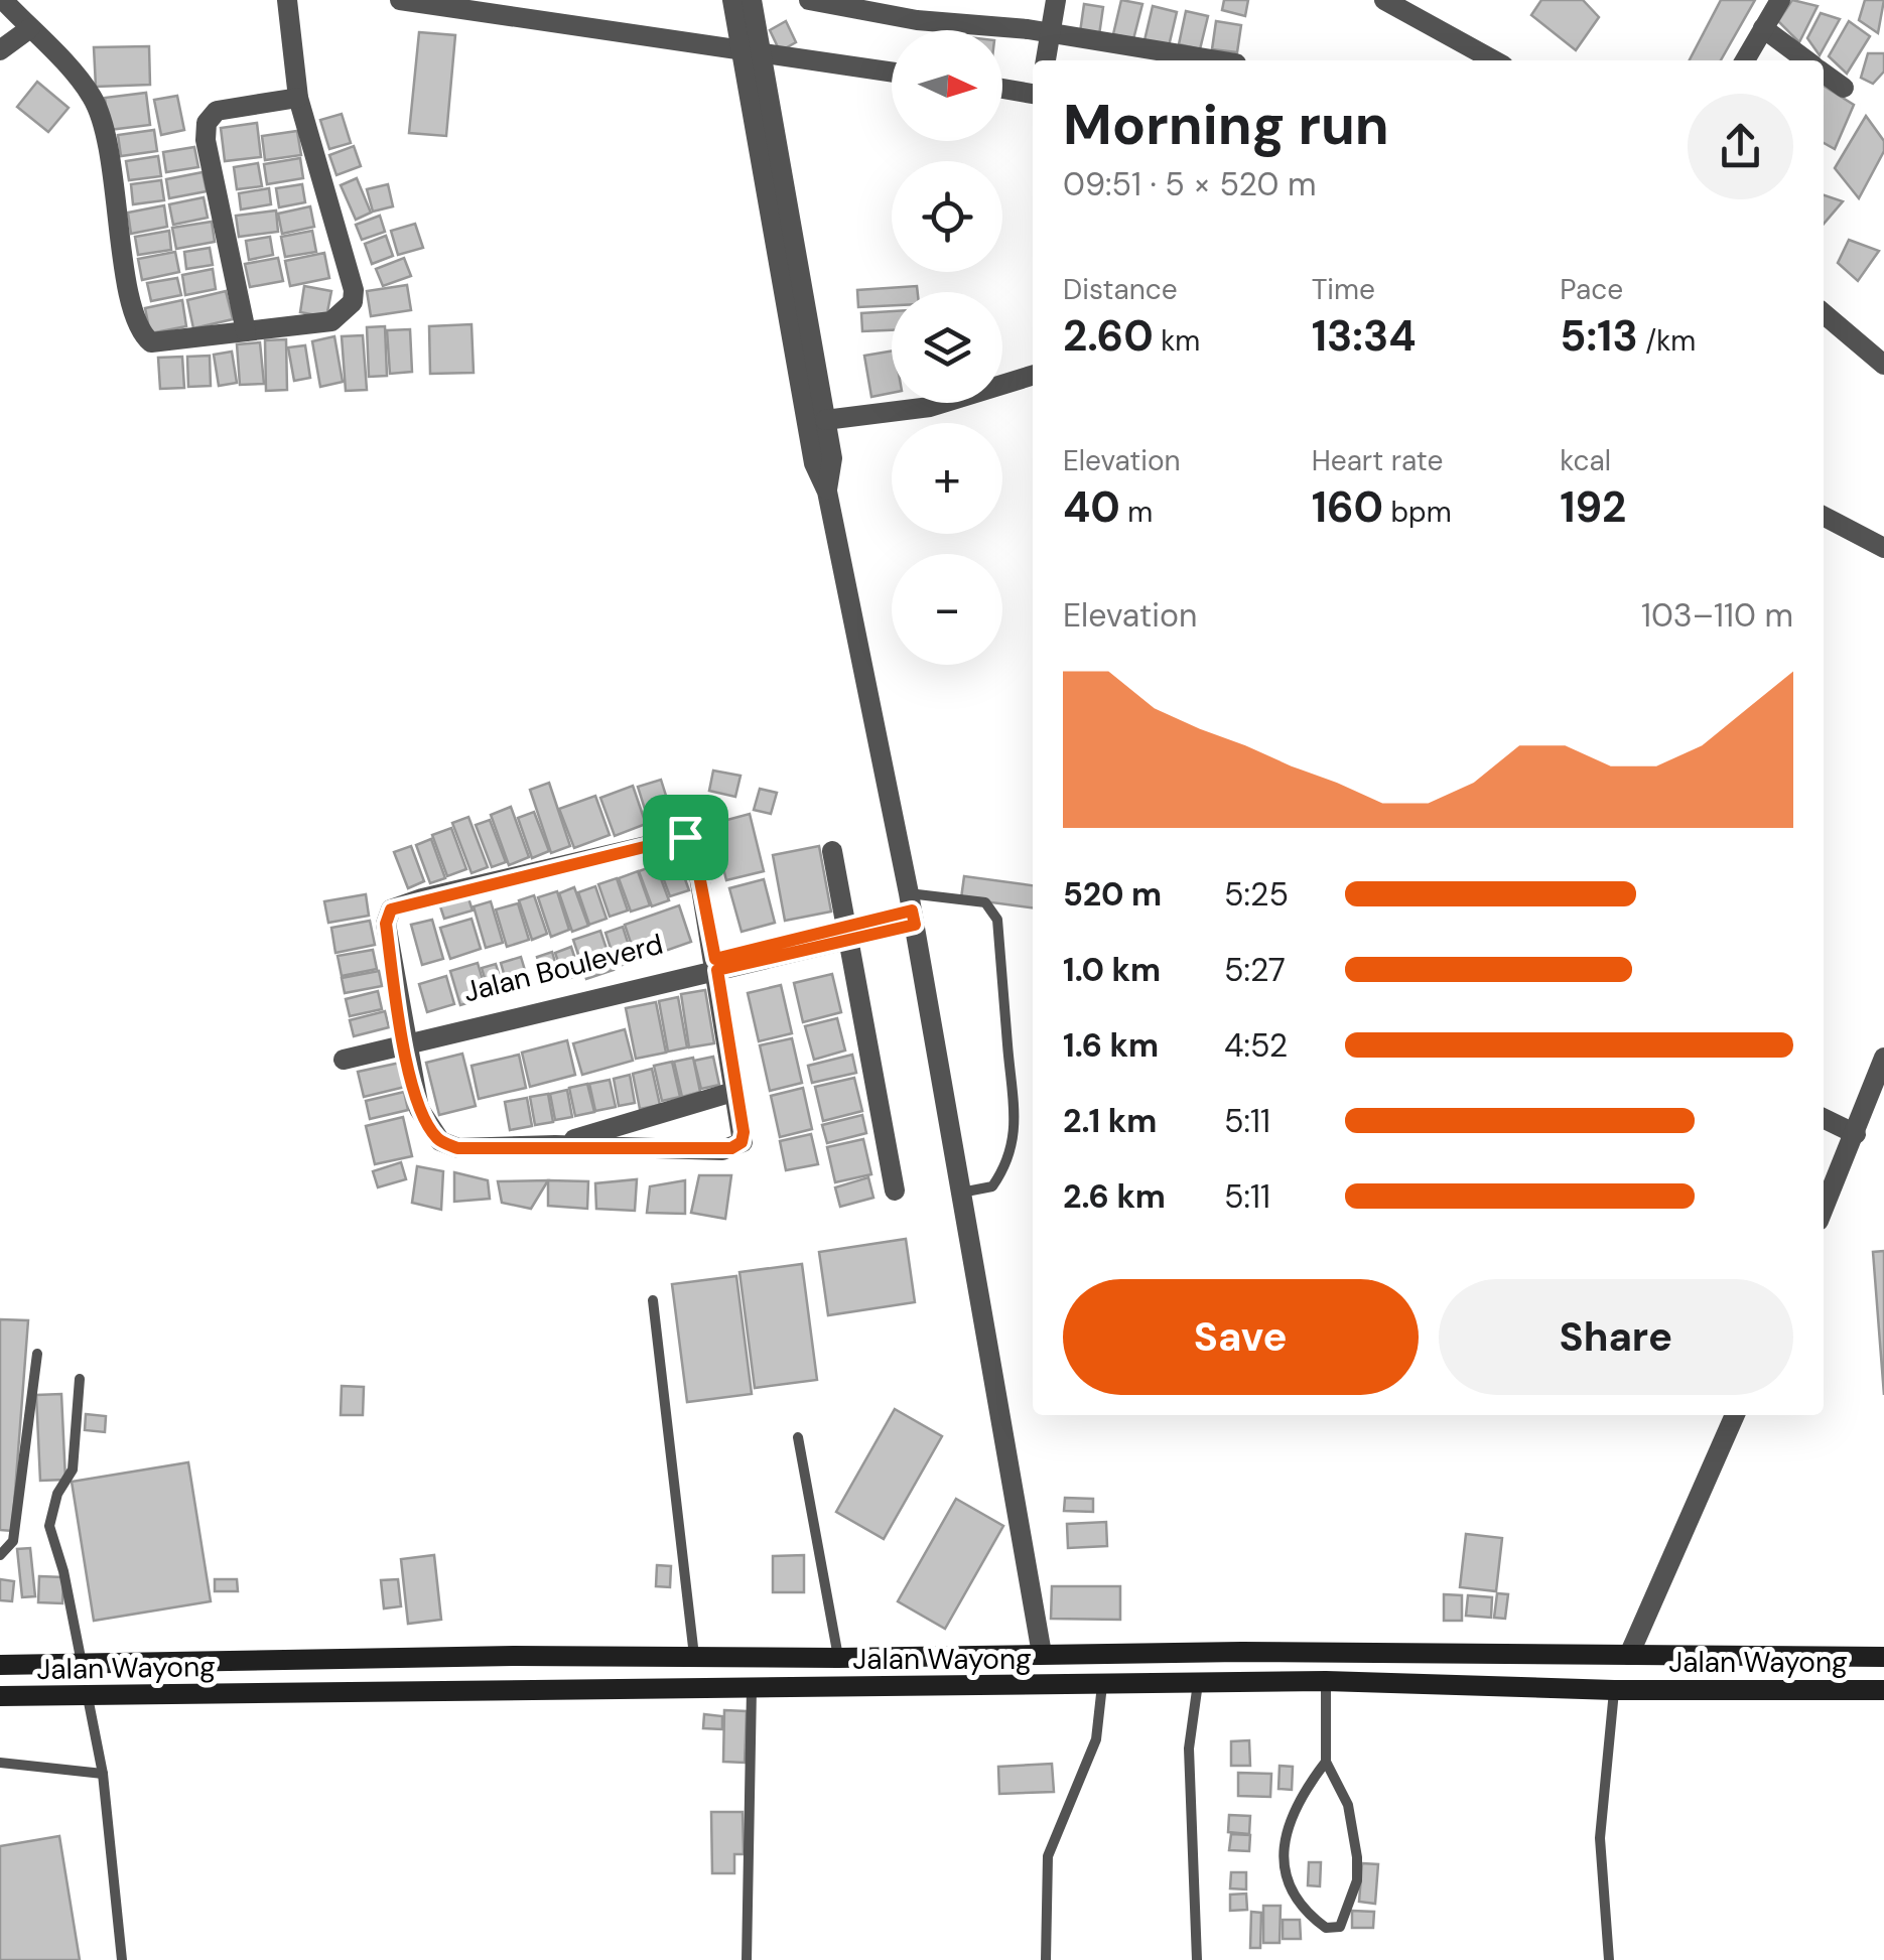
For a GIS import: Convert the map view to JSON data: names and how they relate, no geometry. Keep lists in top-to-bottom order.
{
  "streets": {
    "main road": ["Jalan Wayong"],
    "street": ["Jalan Bouleverd"]
  },
  "north": "right",
  "page": {
    "map_buttons": ["+", "−"],
    "heading": ["Morning run", "09:51 · 5 × 520 m"],
    "stats": [
      ["Distance", "2.60 km"],
      ["Time", "13:34"],
      ["Pace", "5:13 /km"],
      ["Elevation", "40 m"],
      ["Heart rate", "160 bpm"],
      ["kcal", "192"]
    ],
    "chart": ["Elevation", "103–110 m"],
    "list": [
      {
        "name": "520 m",
        "note": "5:25"
      },
      {
        "name": "1.0 km",
        "note": "5:27"
      },
      {
        "name": "1.6 km",
        "note": "4:52"
      },
      {
        "name": "2.1 km",
        "note": "5:11"
      },
      {
        "name": "2.6 km",
        "note": "5:11"
      }
    ],
    "buttons": ["Save", "Share"]
  }
}
